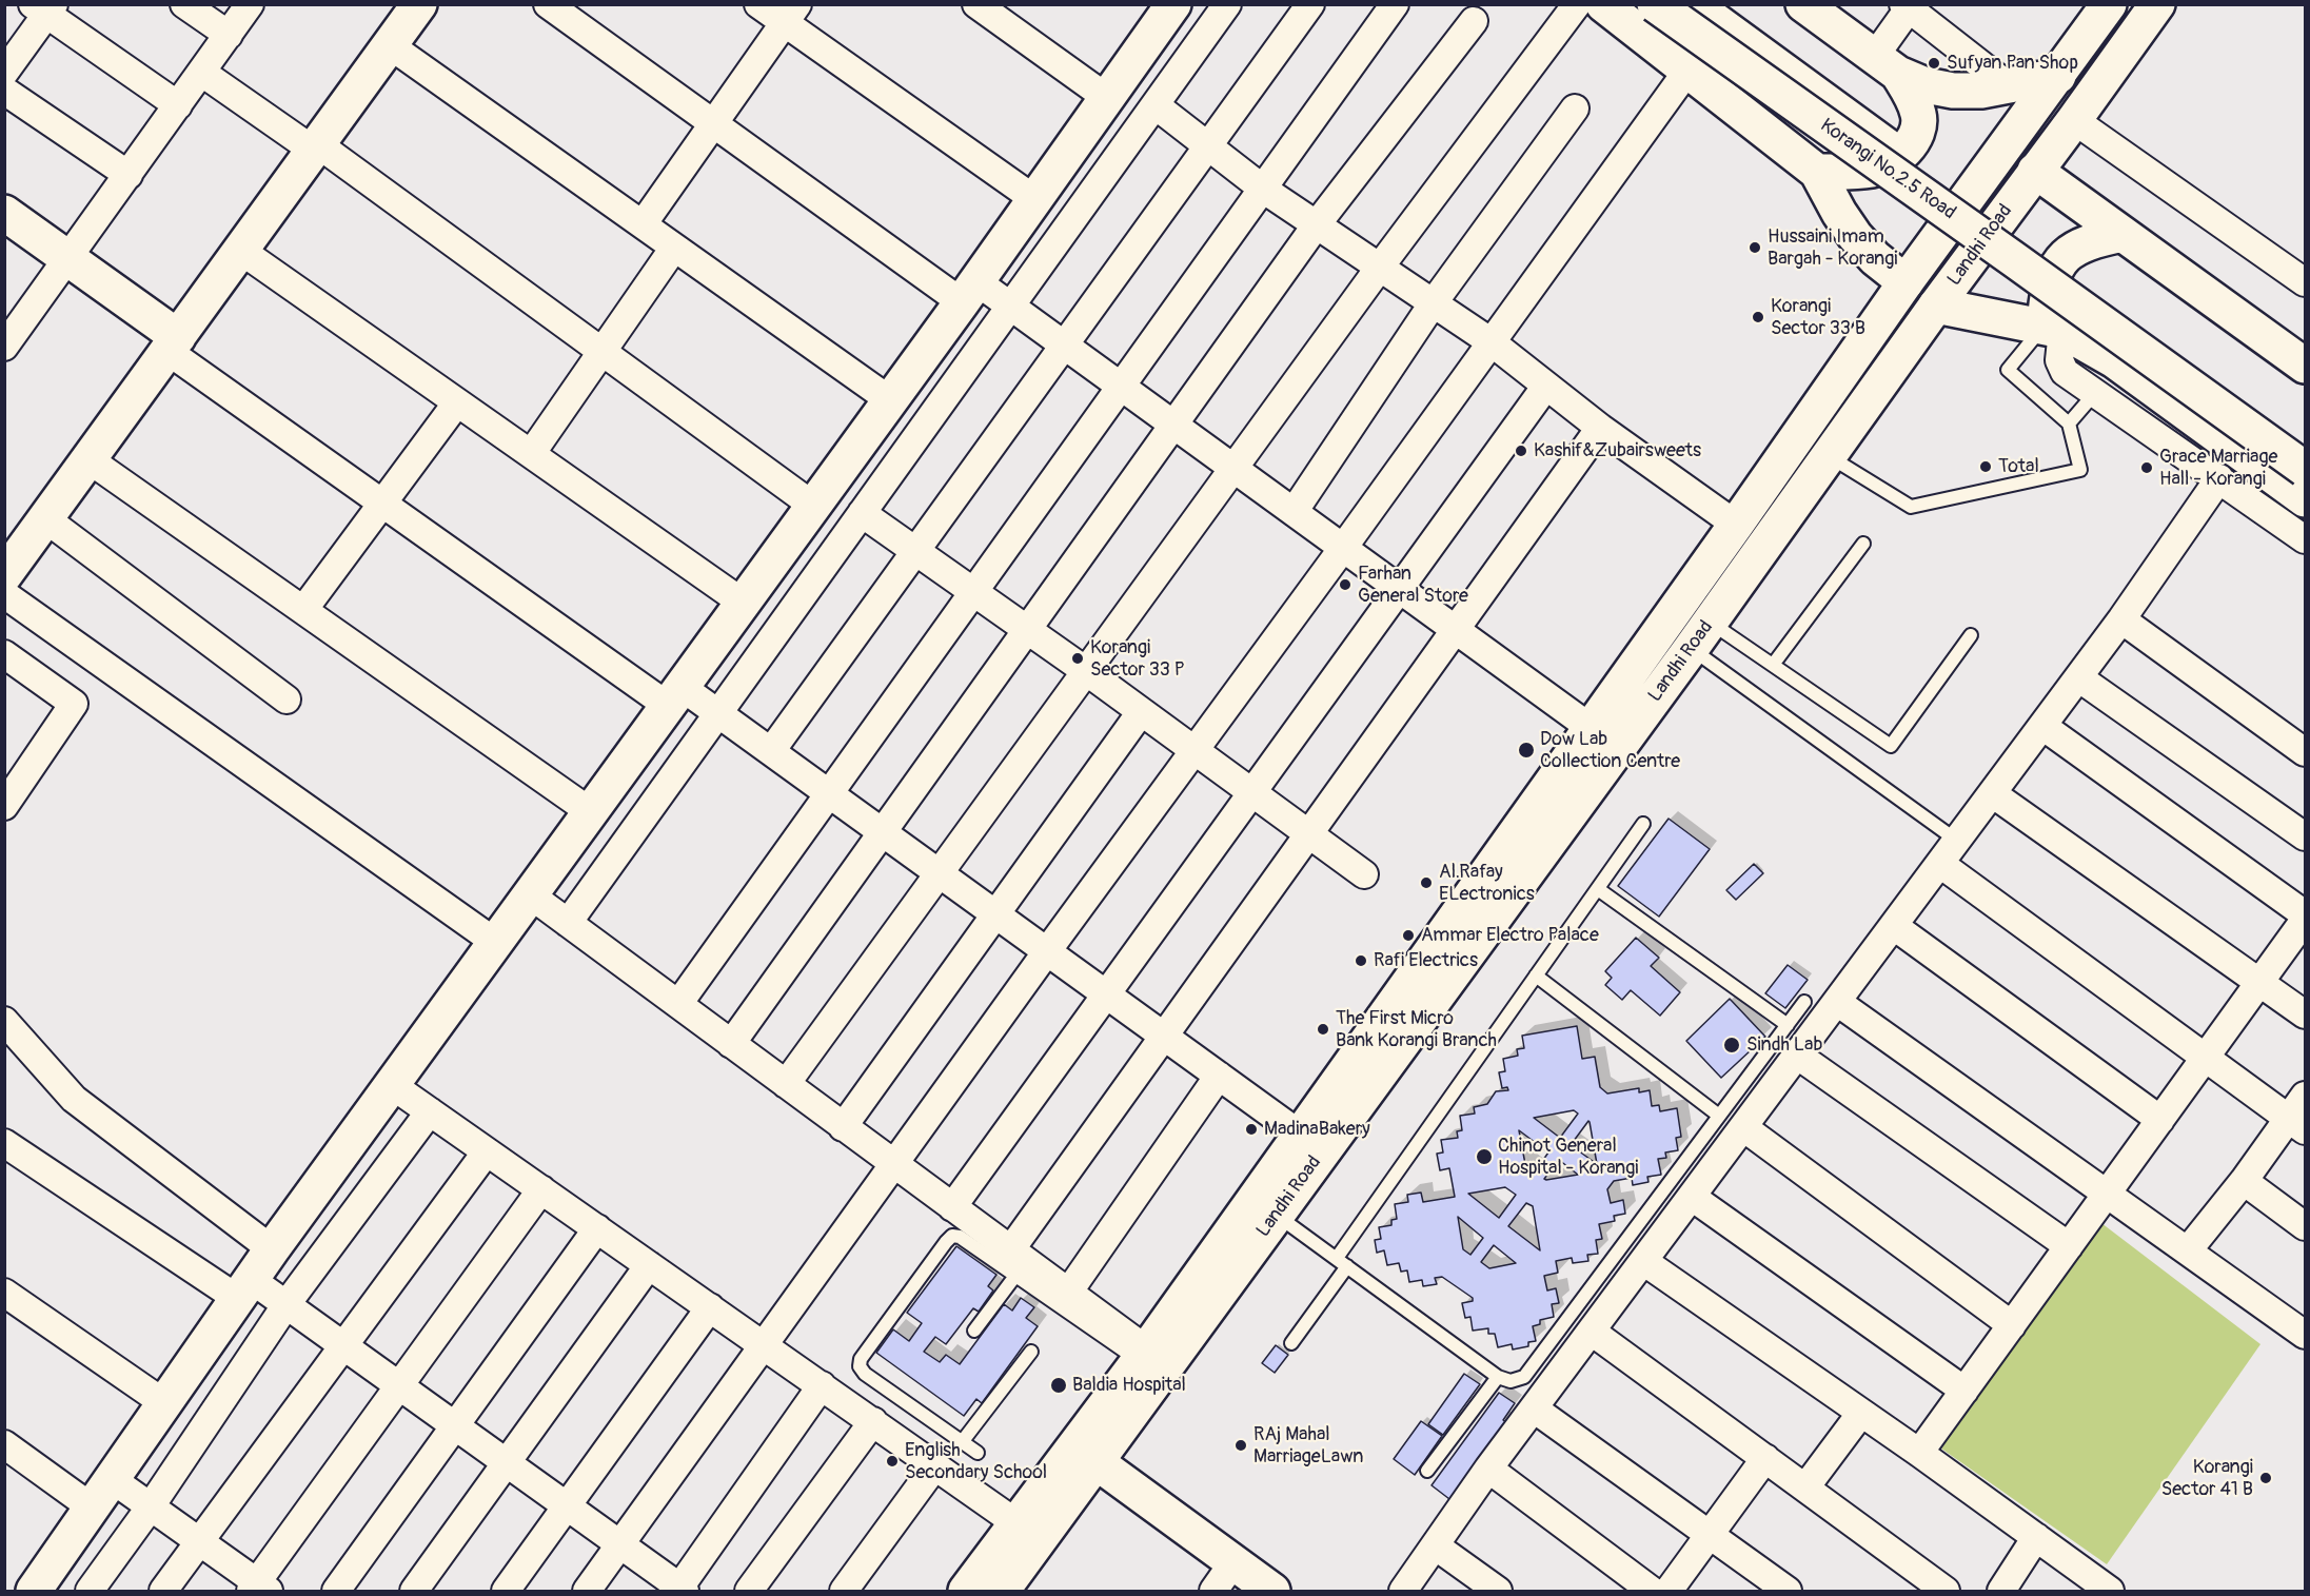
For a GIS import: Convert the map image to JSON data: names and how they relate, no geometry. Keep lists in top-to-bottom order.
{
  "streets": {
    "main road": ["Korangi No.2.5 Road", "Landhi Road"]
  },
  "places": [
    "Sufyan Pan Shop",
    "Hussaini Imam Bargah - Korangi",
    "Korangi Sector 33 B",
    "Kashif&Zubairsweets",
    "Total",
    "Grace Marriage Hall - Korangi",
    "Farhan General Store",
    "Korangi Sector 33 P",
    "Dow Lab Collection Centre",
    "Al.Rafay ELectronics",
    "Ammar Electro Palace",
    "Rafi Electrics",
    "The First Micro Bank Korangi Branch",
    "Sindh Lab",
    "MadinaBakery",
    "Chinot General Hospital - Korangi",
    "Baldia Hospital",
    "RAj Mahal MarriageLawn",
    "English Secondary School",
    "Korangi Sector 41 B"
  ]
}
